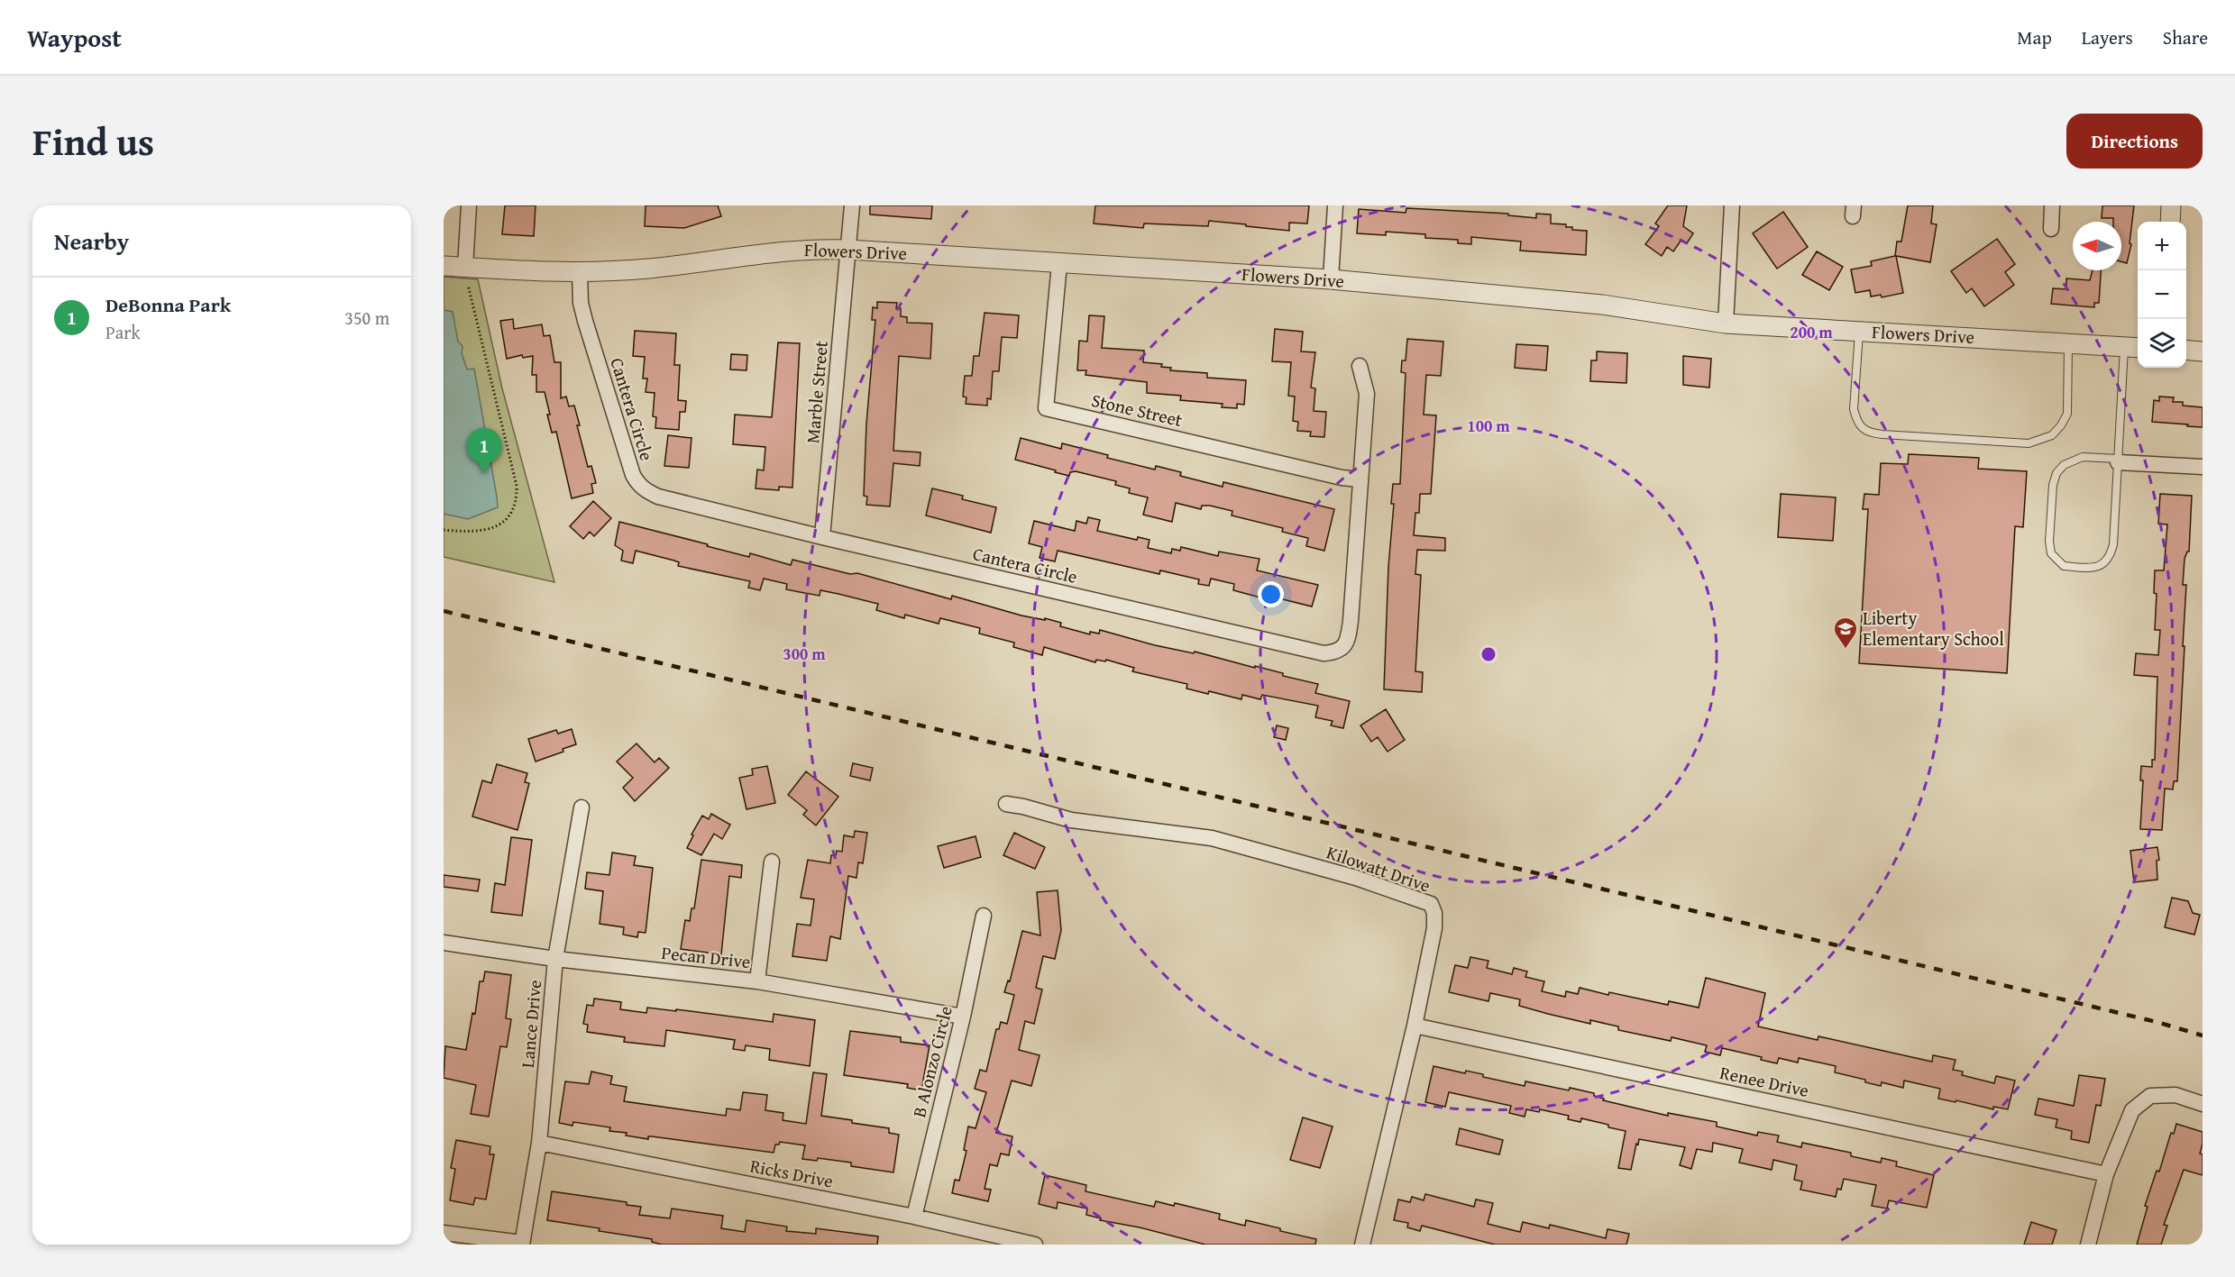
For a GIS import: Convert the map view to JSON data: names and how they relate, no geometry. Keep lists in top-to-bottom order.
{
  "streets": {
    "street": [
      "Flowers Drive",
      "Marble Street",
      "Cantera Circle",
      "Stone Street",
      "Kilowatt Drive",
      "Pecan Drive",
      "Lance Drive",
      "B Alonzo Circle",
      "Renee Drive",
      "Ricks Drive"
    ]
  },
  "crossings": [
    ["Flowers Drive", "Marble Street"],
    ["Flowers Drive", "Cantera Circle"],
    ["Flowers Drive", "Stone Street"],
    ["Marble Street", "Cantera Circle"],
    ["Cantera Circle", "Stone Street"],
    ["Kilowatt Drive", "Renee Drive"],
    ["Pecan Drive", "Lance Drive"],
    ["Pecan Drive", "B Alonzo Circle"],
    ["Lance Drive", "Ricks Drive"],
    ["B Alonzo Circle", "Ricks Drive"]
  ],
  "places": {
    "school or university": ["Liberty Elementary School"]
  },
  "north": "left",
  "page": {
    "header": "Waypost",
    "nav": ["Map", "Layers", "Share"],
    "title": "Find us",
    "buttons": "Directions",
    "heading": "Nearby",
    "map_buttons": ["+", "−"],
    "list": [
      {
        "mark": "1",
        "name": "DeBonna Park",
        "note": "Park",
        "value": "350 m"
      }
    ],
    "pins": "1"
  },
  "rings": ["200 m", "100 m", "300 m"]
}
